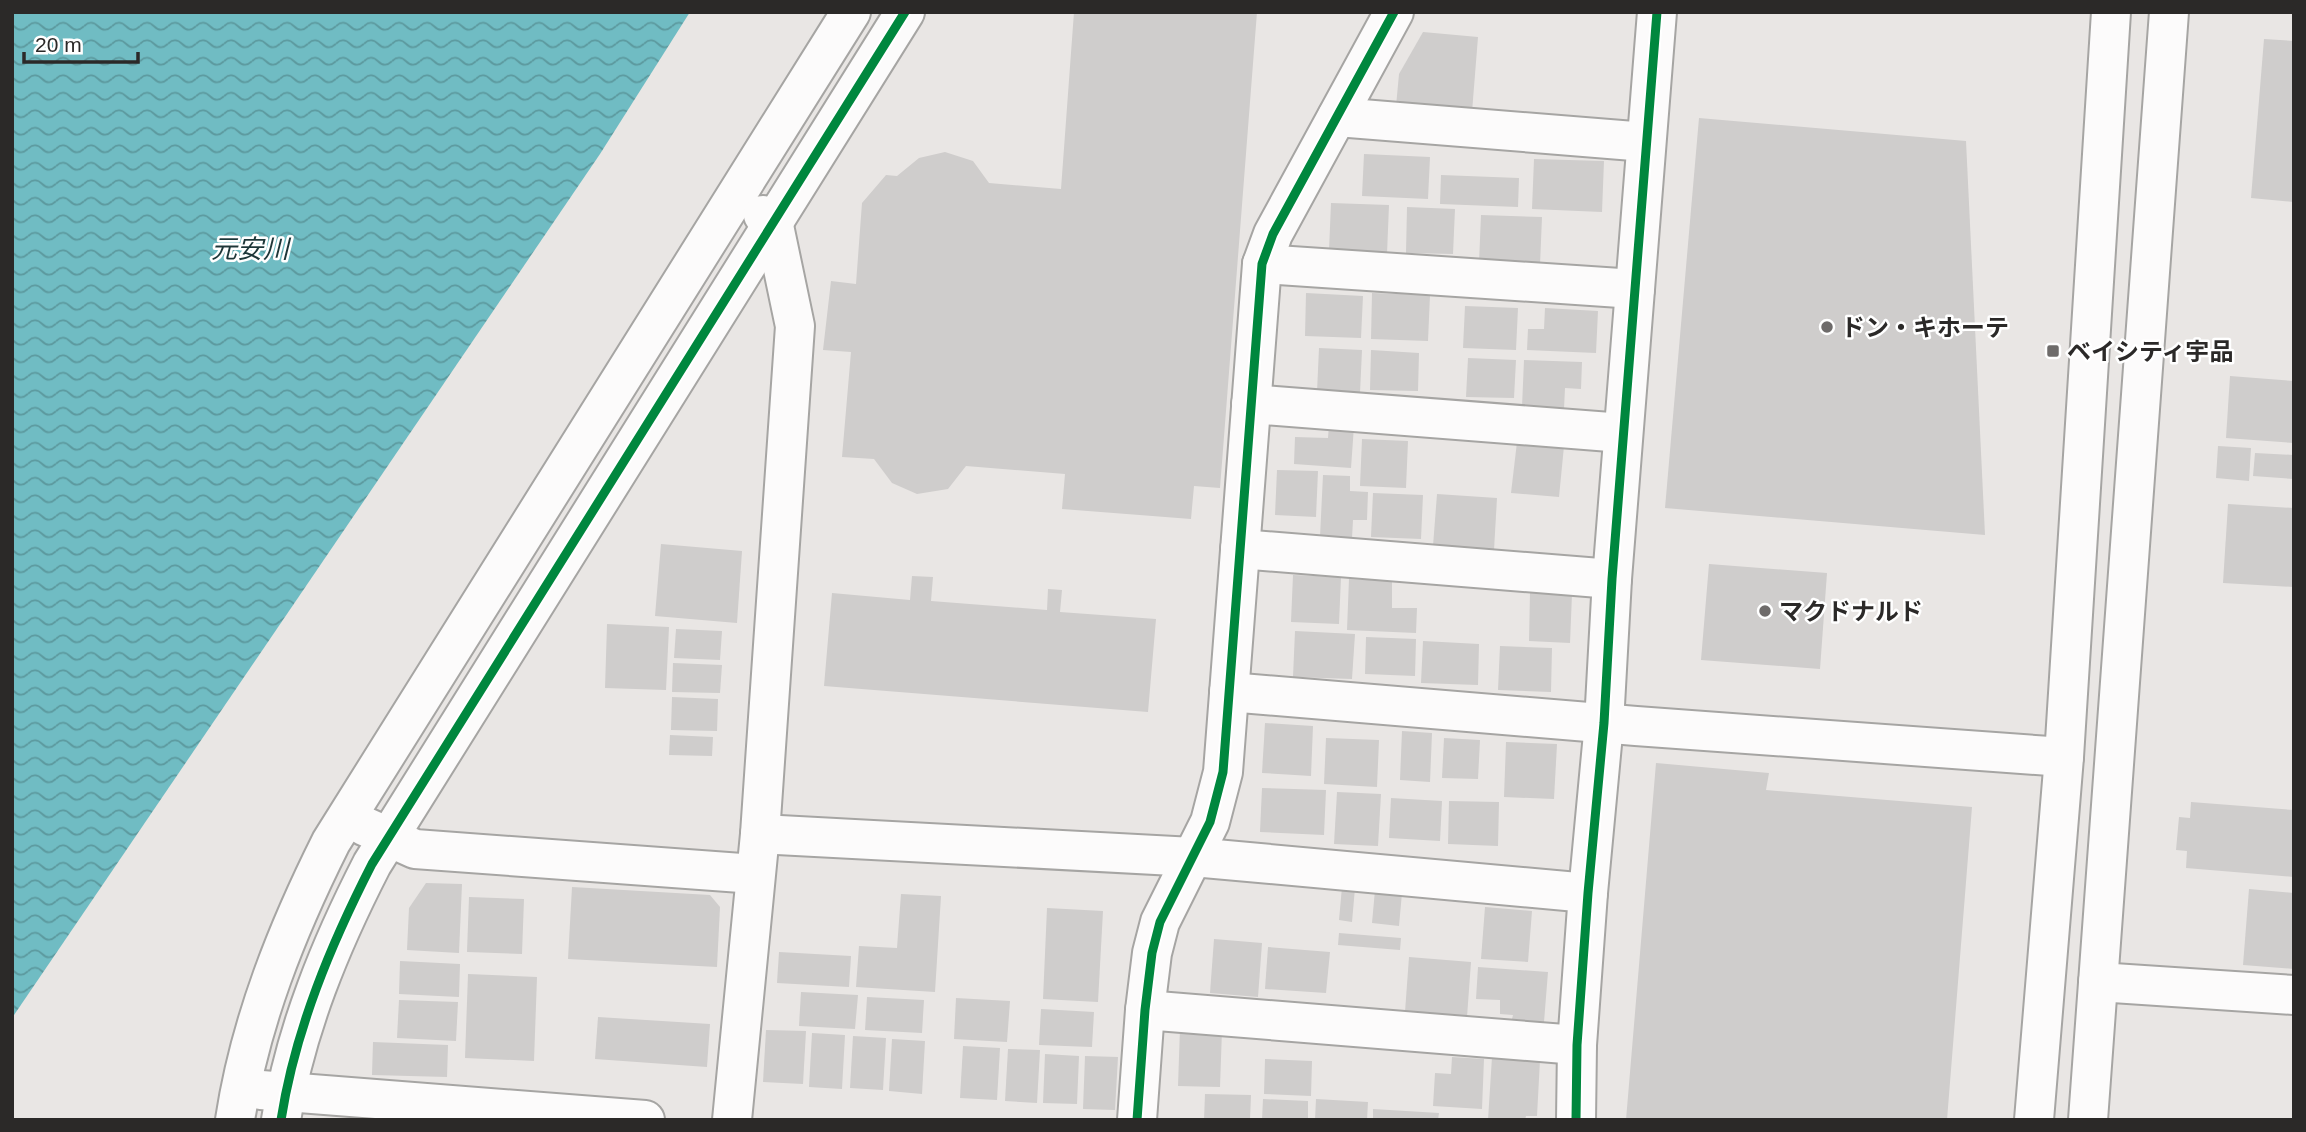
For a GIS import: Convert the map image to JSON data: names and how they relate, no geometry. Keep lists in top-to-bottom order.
{
  "water": ["元安川"],
  "places": {
    "other": ["ドン・キホーテ", "マクドナルド"],
    "transit": ["ベイシティ宇品"]
  },
  "scale_bar": "20 m"
}
